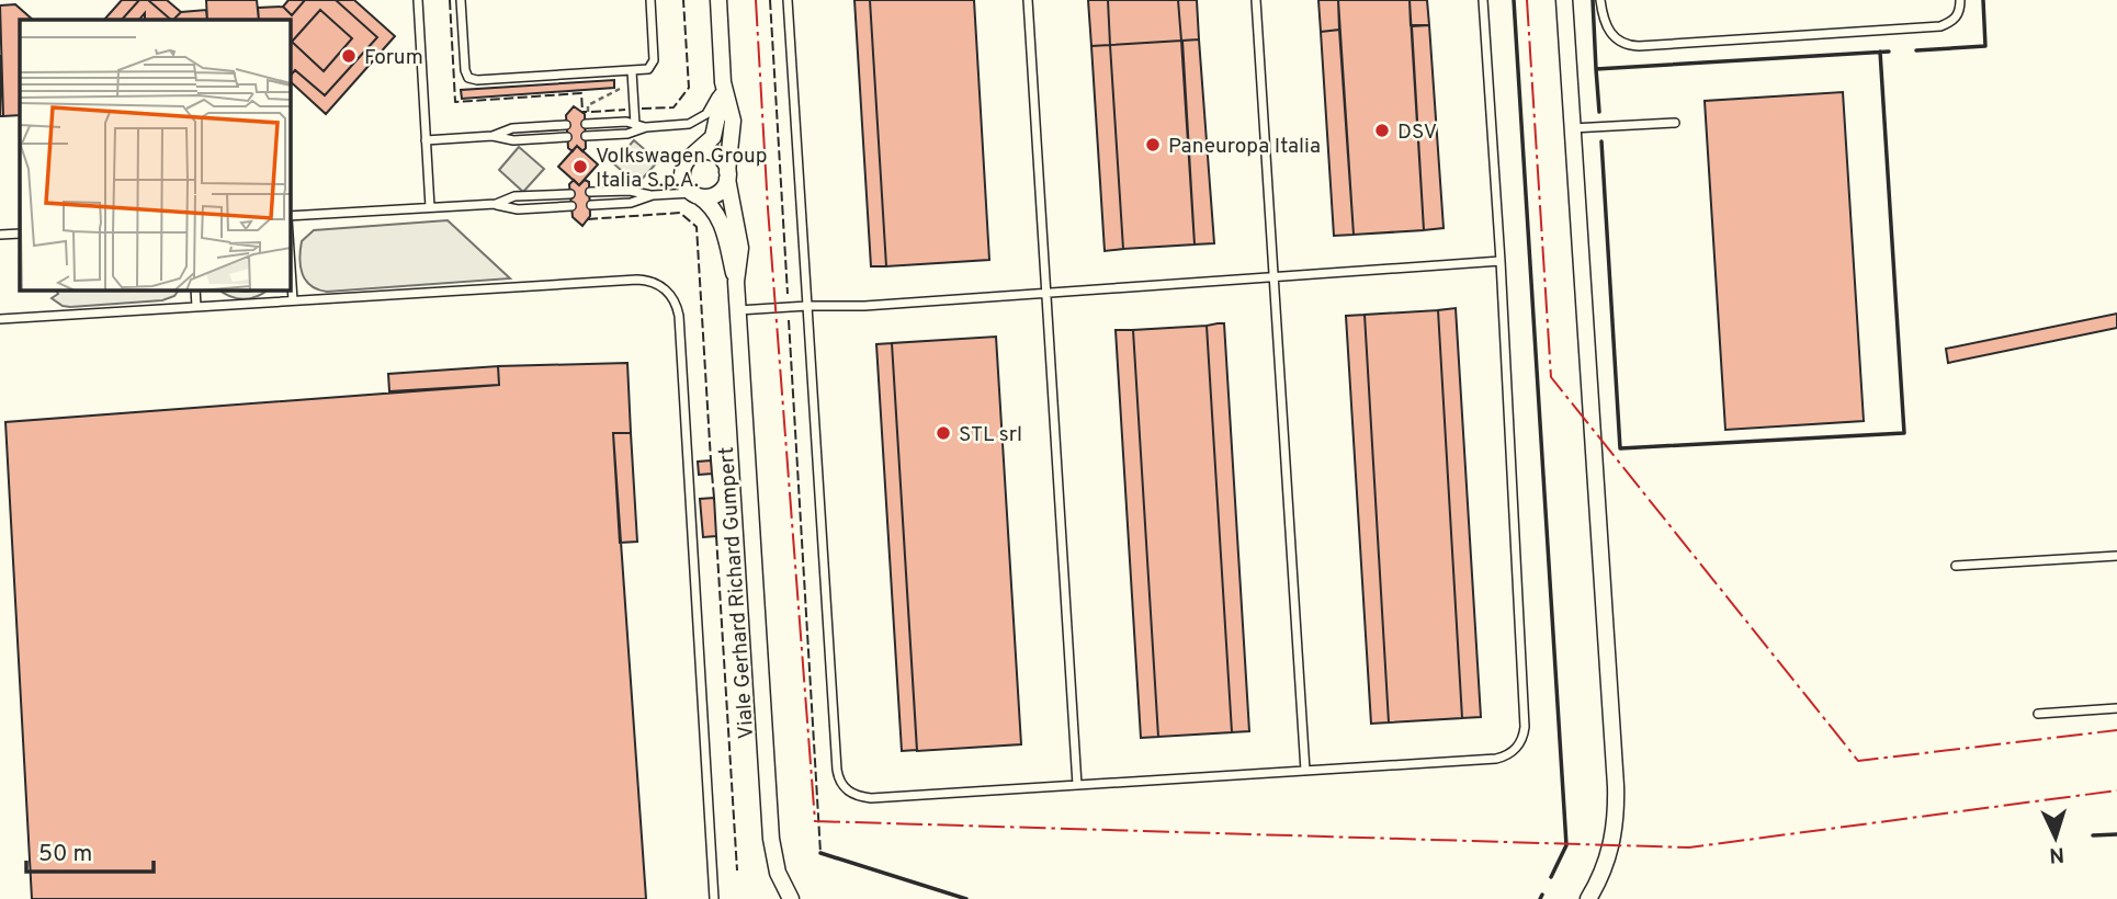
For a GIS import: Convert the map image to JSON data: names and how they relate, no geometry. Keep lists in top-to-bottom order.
{
  "streets": {
    "street": ["Viale Gerhard Richard Gumpert"]
  },
  "places": [
    "Forum",
    "DSV",
    "Paneuropa Italia",
    "Volkswagen Group Italia S.p.A.",
    "STL srl"
  ],
  "scale_bar": "50 m",
  "north": "bottom"
}
